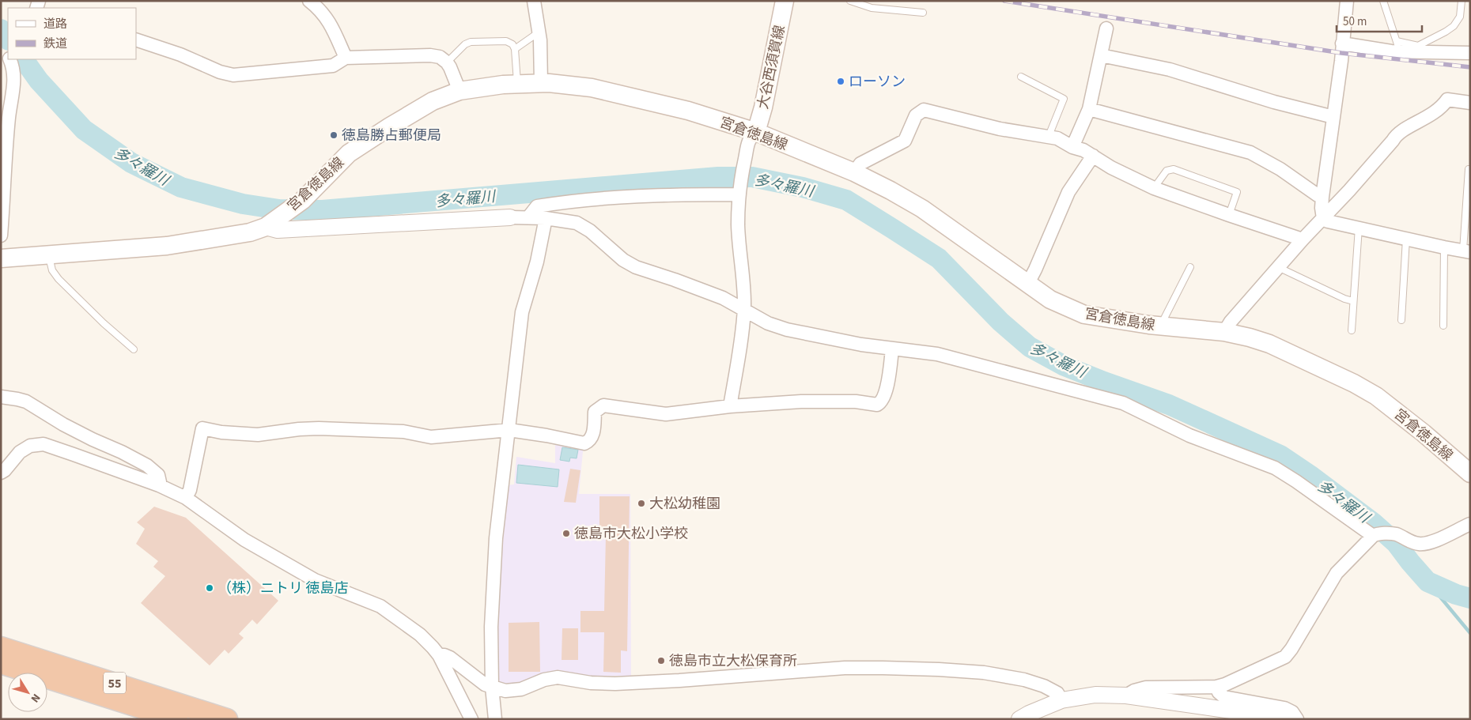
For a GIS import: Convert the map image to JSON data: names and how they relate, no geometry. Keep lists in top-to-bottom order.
{
  "streets": {
    "highway": ["55"],
    "main road": ["大谷西須賀線", "宮倉徳島線"]
  },
  "crossings": [
    ["大谷西須賀線", "宮倉徳島線"]
  ],
  "water": ["多々羅川"],
  "places": [
    "ローソン",
    "徳島勝占郵便局",
    "大松幼稚園",
    "徳島市大松小学校",
    "（株）ニトリ 徳島店",
    "徳島市立大松保育所"
  ],
  "legend": ["道路", "鉄道"],
  "scale_bar": "50 m",
  "north": "bottom right"
}
